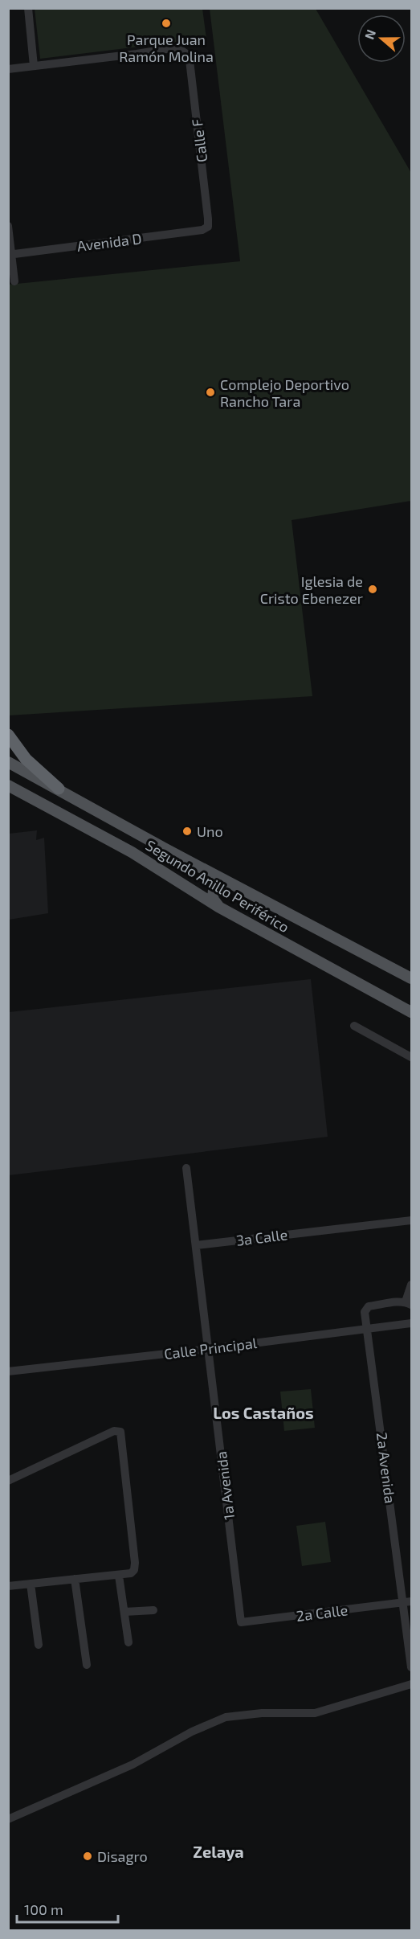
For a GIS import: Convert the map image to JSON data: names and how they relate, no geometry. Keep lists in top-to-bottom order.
{
  "streets": {
    "main road": ["Segundo Anillo Periférico"],
    "street": [
      "Calle F",
      "Avenida D",
      "3a Calle",
      "Calle Principal",
      "2a Avenida",
      "1a Avenida",
      "2a Calle"
    ]
  },
  "crossings": [
    ["Calle F", "Avenida D"],
    ["3a Calle", "1a Avenida"],
    ["Calle Principal", "2a Avenida"],
    ["Calle Principal", "1a Avenida"],
    ["2a Avenida", "2a Calle"],
    ["1a Avenida", "2a Calle"]
  ],
  "districts": ["Los Castaños", "Zelaya"],
  "places": [
    "Parque Juan Ramón Molina",
    "Complejo Deportivo Rancho Tara",
    "Iglesia de Cristo Ebenezer",
    "Uno",
    "Disagro"
  ],
  "scale_bar": "100 m",
  "north": "left"
}
